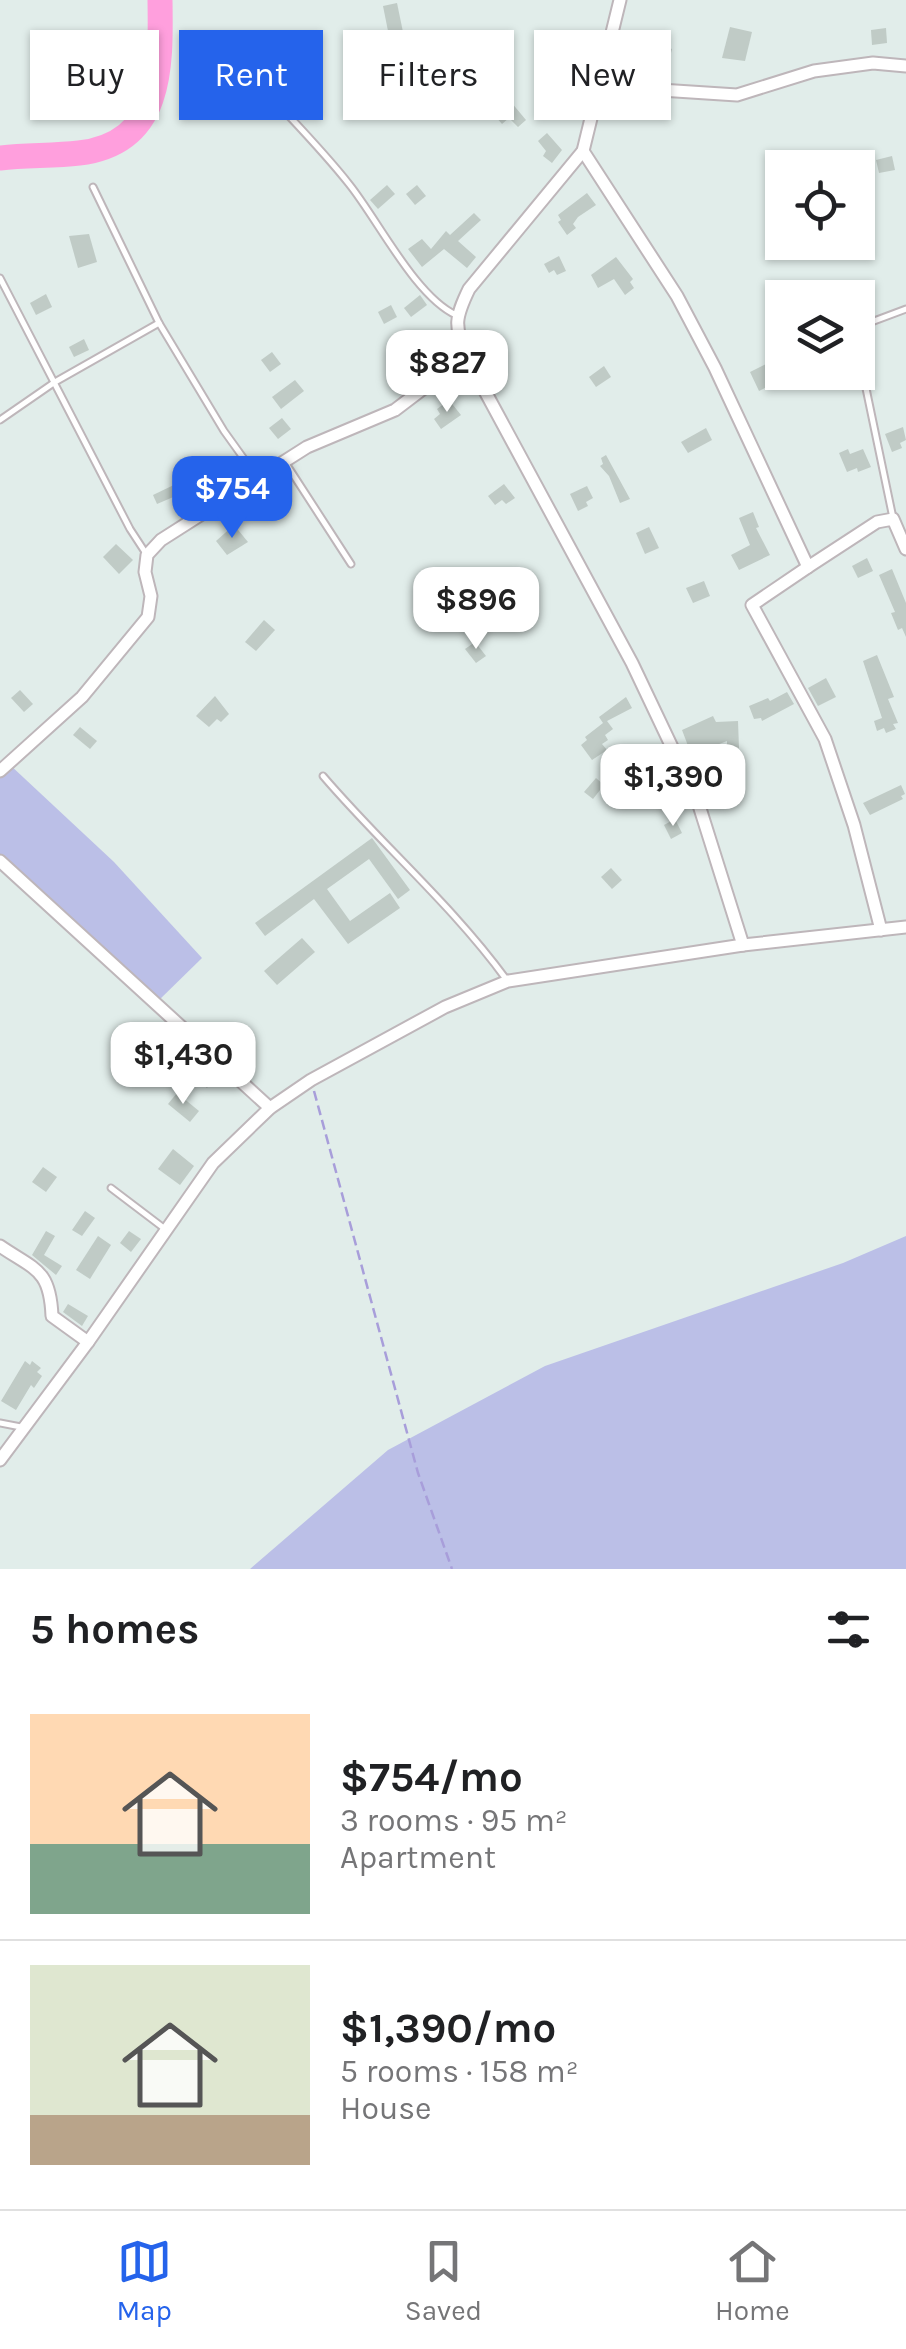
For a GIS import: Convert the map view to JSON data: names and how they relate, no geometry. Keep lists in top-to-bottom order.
{
  "page": {
    "chip": [
      "Buy",
      "Rent",
      "Filters",
      "New"
    ],
    "price": [
      "$827",
      "$754",
      "$896",
      "$1,390",
      "$1,430"
    ],
    "heading": "5 homes",
    "list": [
      {
        "name": "$754/mo",
        "note": "3 rooms · 95 m² · Apartment"
      },
      {
        "name": "$1,390/mo",
        "note": "5 rooms · 158 m² · House"
      }
    ],
    "tabs": ["Map", "Saved", "Home"]
  }
}
